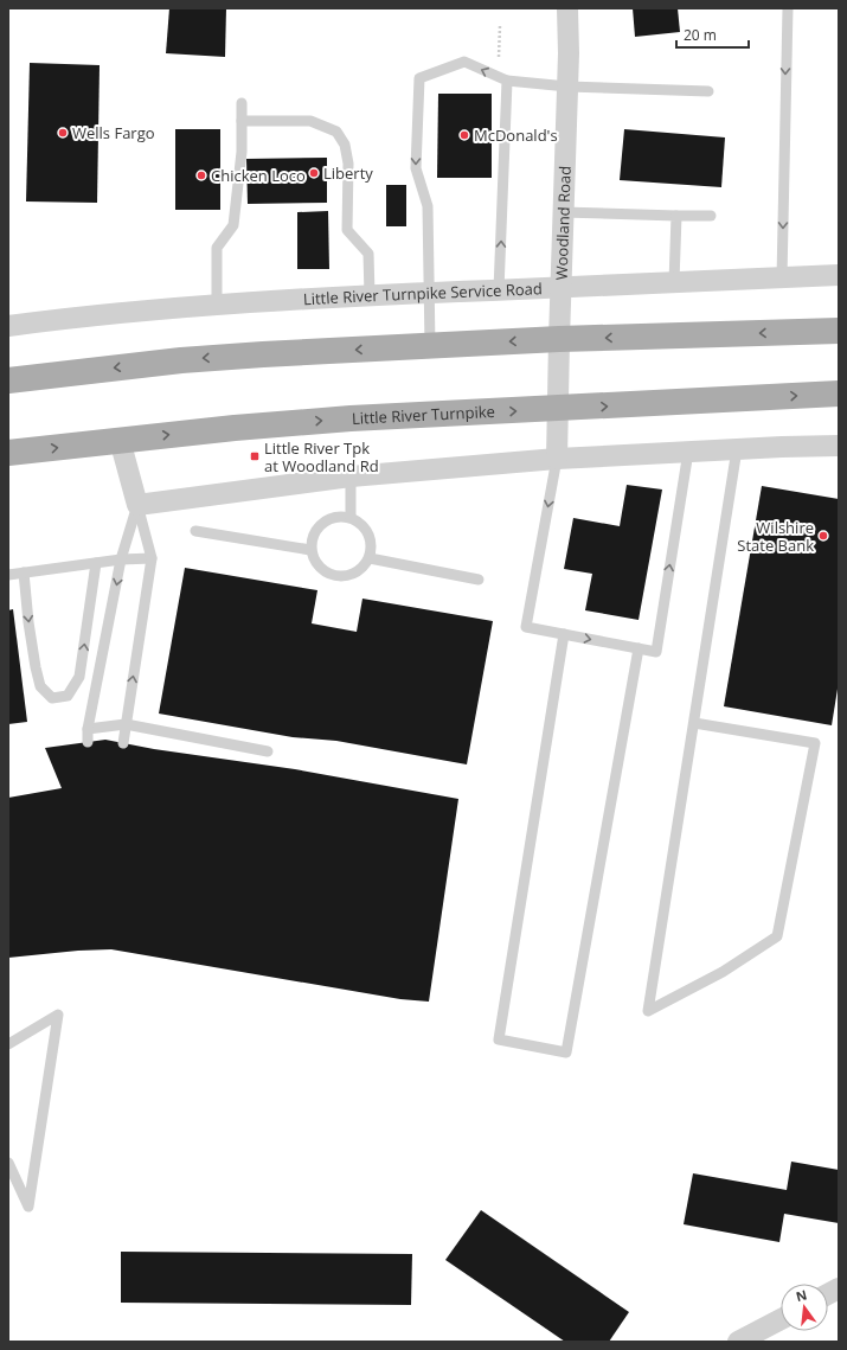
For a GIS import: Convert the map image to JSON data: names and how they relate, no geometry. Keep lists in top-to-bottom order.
{
  "streets": {
    "main road": ["Little River Turnpike"],
    "street": ["Woodland Road", "Little River Turnpike Service Road"]
  },
  "crossings": [
    ["Woodland Road", "Little River Turnpike Service Road"],
    ["Woodland Road", "Little River Turnpike"]
  ],
  "places": {
    "other": [
      "Wells Fargo",
      "McDonald's",
      "Liberty",
      "Chicken Loco",
      "Wilshire State Bank"
    ],
    "transit": ["Little River Tpk at Woodland Rd"]
  },
  "scale_bar": "20 m",
  "north": "top"
}
